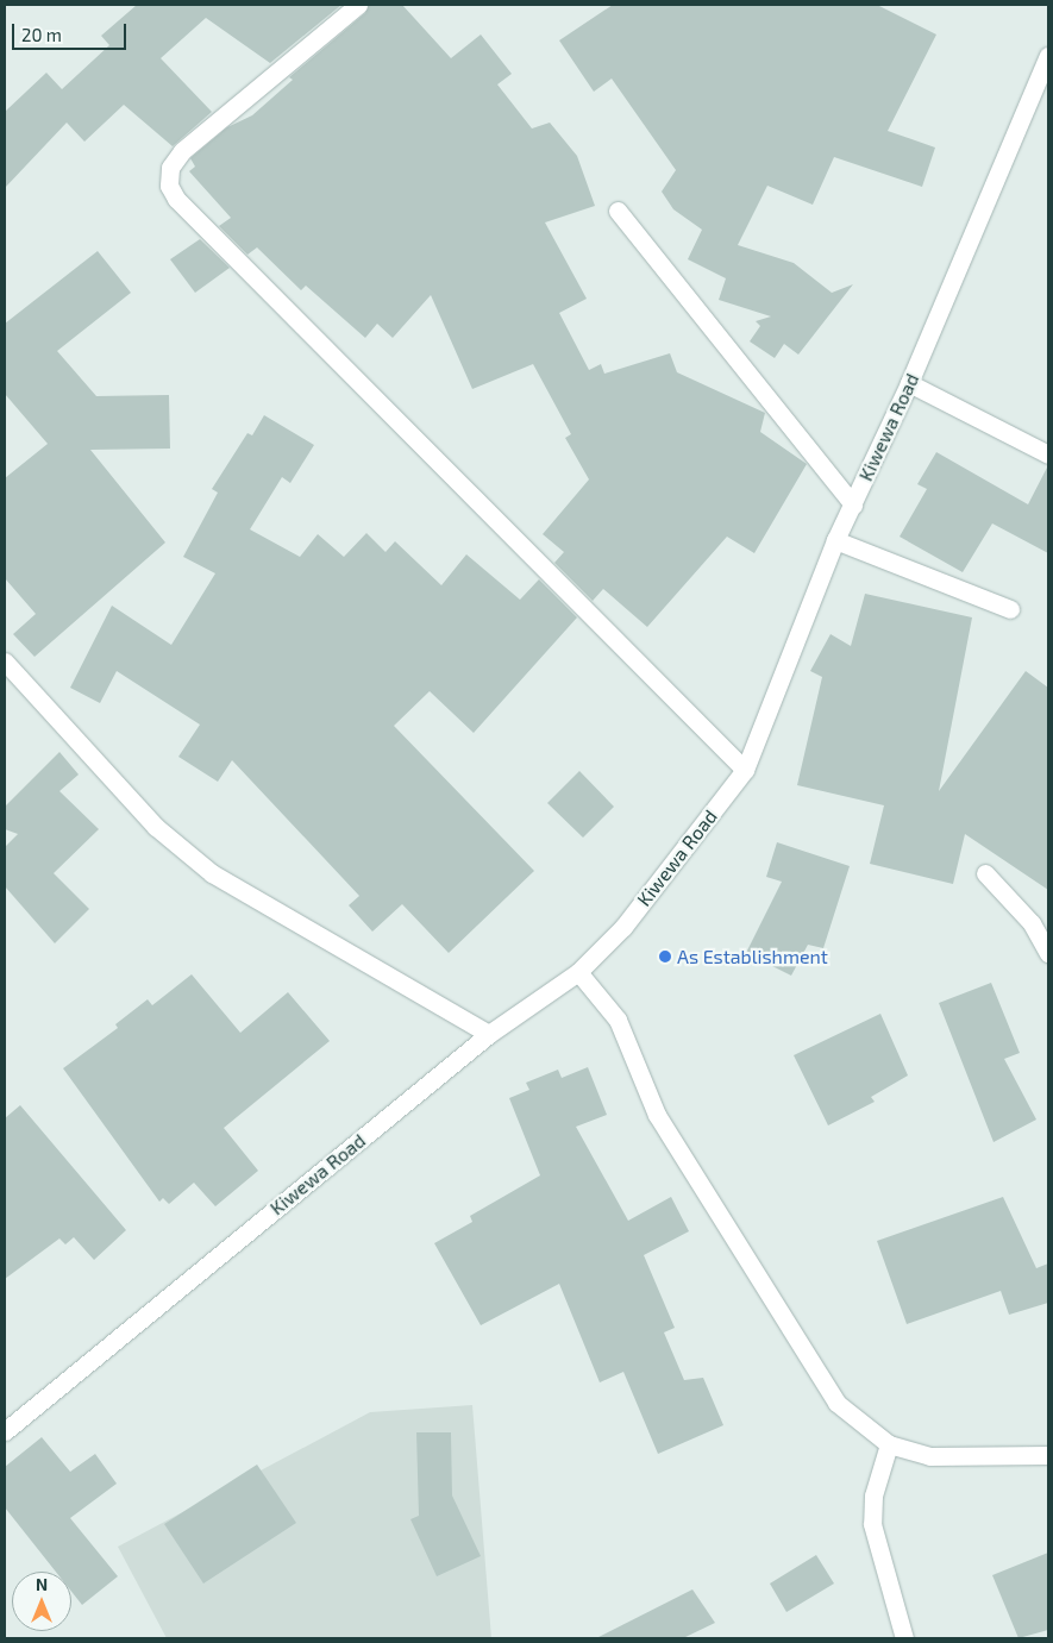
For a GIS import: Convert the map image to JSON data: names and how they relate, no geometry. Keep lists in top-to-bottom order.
{
  "streets": {
    "street": ["Kiwewa Road"]
  },
  "places": ["As Establishment"],
  "scale_bar": "20 m",
  "north": "top"
}
